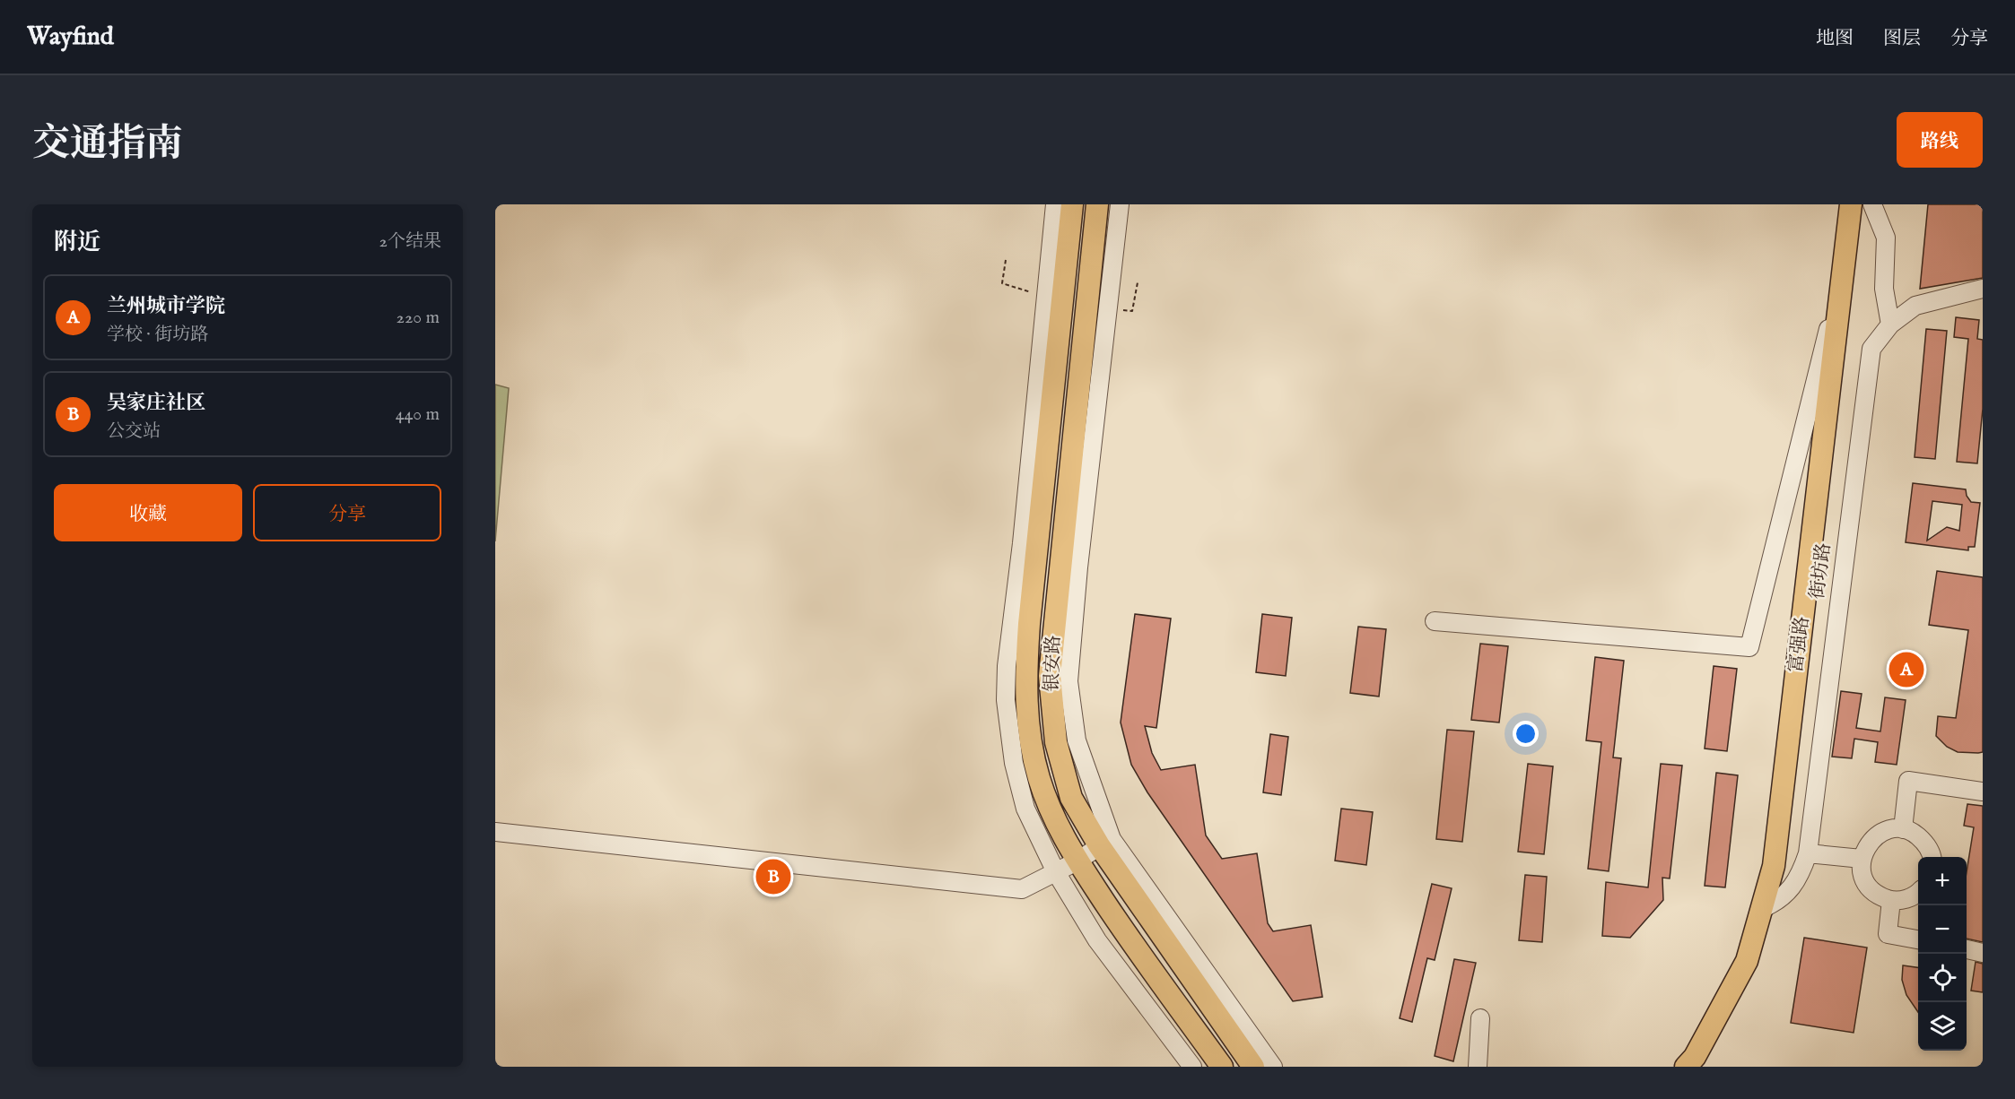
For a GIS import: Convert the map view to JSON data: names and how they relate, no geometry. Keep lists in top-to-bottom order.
{
  "streets": {
    "main road": ["富强路", "银安路"],
    "street": ["街坊路"]
  },
  "crossings": [
    ["街坊路", "富强路"]
  ],
  "page": {
    "header": "Wayfind",
    "nav": ["地图", "图层", "分享"],
    "title": "交通指南",
    "buttons": [
      "路线",
      ["收藏", "分享"]
    ],
    "heading": ["附近", "2个结果"],
    "list": [
      {
        "mark": "A",
        "name": "兰州城市学院",
        "note": "学校 · 街坊路",
        "value": "220 m"
      },
      {
        "mark": "B",
        "name": "吴家庄社区",
        "note": "公交站",
        "value": "440 m"
      }
    ],
    "pins": ["A", "B"],
    "map_buttons": ["+", "−"]
  }
}
